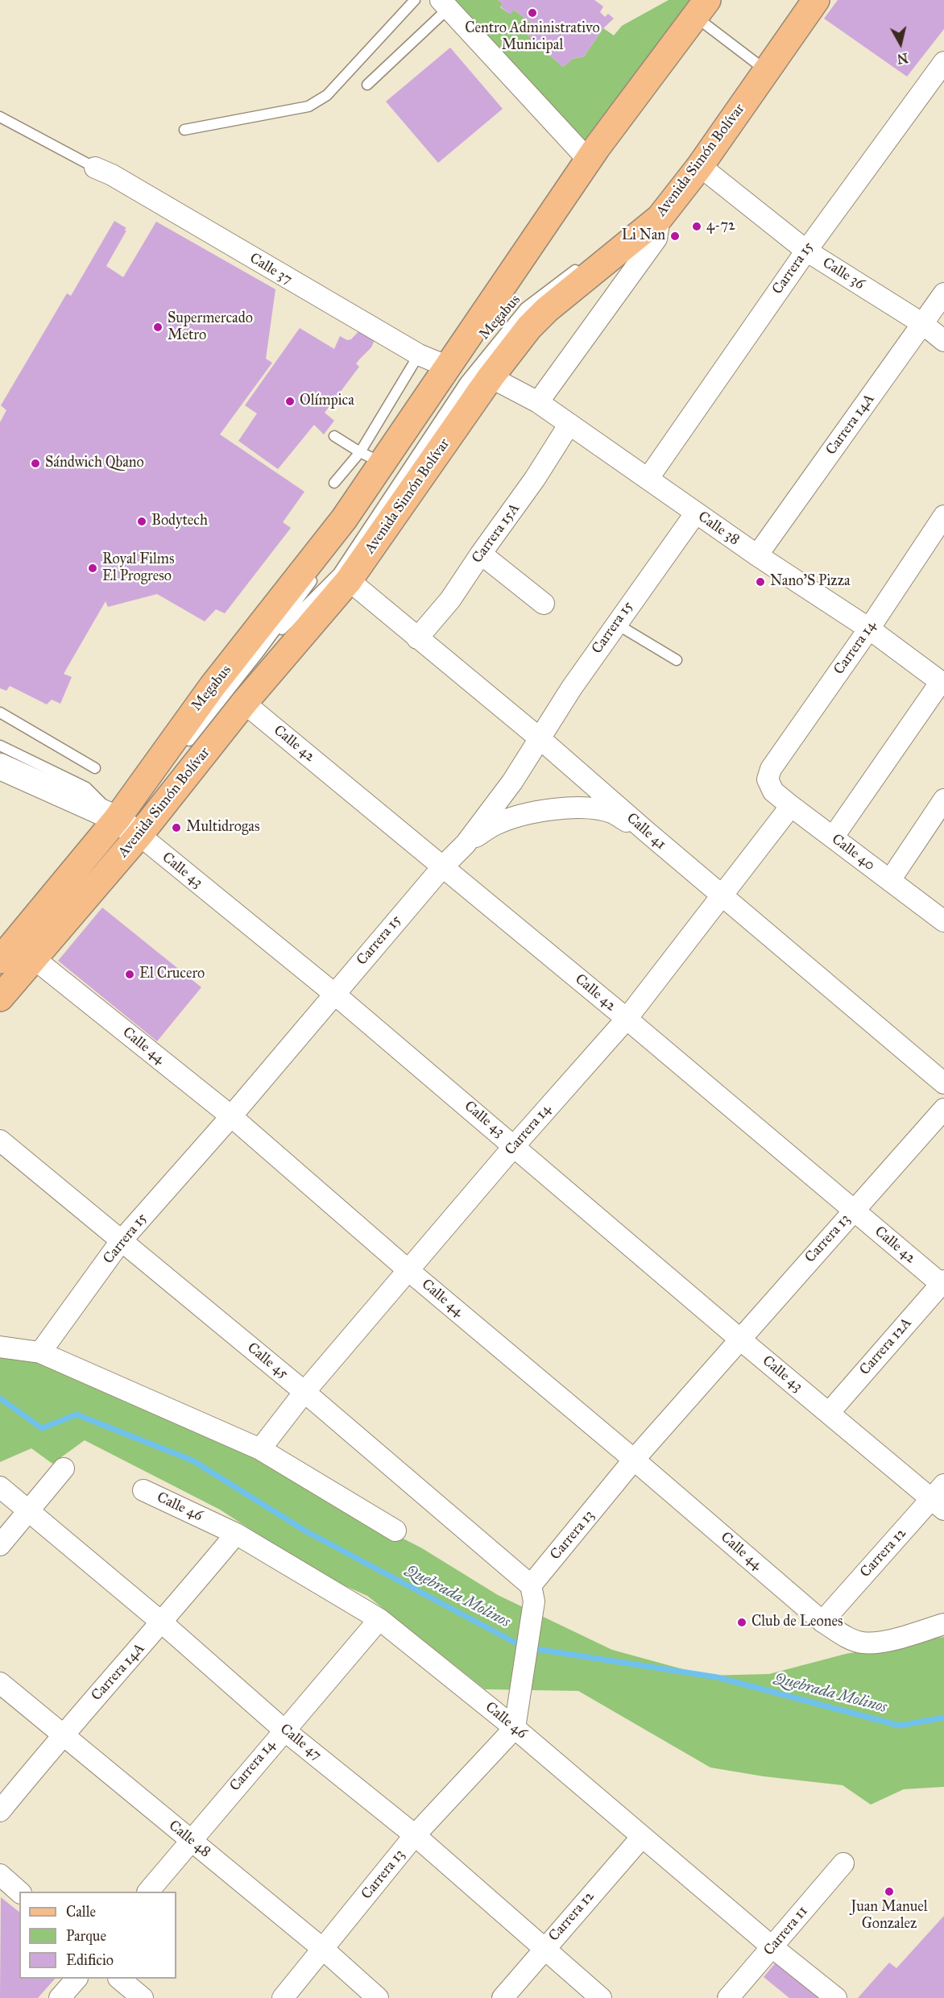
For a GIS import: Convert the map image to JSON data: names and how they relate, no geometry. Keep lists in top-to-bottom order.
{
  "streets": {
    "main road": ["Avenida Simón Bolívar"],
    "street": [
      "Carrera 15",
      "Calle 37",
      "Calle 36",
      "Carrera 14A",
      "Calle 38",
      "Carrera 15A",
      "Carrera 14",
      "Calle 42",
      "Calle 41",
      "Calle 40",
      "Calle 43",
      "Calle 44",
      "Carrera 13",
      "Carrera 12A",
      "Calle 45",
      "Calle 46",
      "Carrera 12",
      "Calle 47",
      "Calle 48",
      "Carrera 11"
    ],
    "lane": ["Megabus"]
  },
  "crossings": [
    ["Avenida Simón Bolívar", "Calle 37"],
    ["Avenida Simón Bolívar", "Calle 36"],
    ["Avenida Simón Bolívar", "Megabus"],
    ["Avenida Simón Bolívar", "Calle 38"],
    ["Avenida Simón Bolívar", "Calle 42"],
    ["Avenida Simón Bolívar", "Calle 41"],
    ["Avenida Simón Bolívar", "Calle 43"],
    ["Avenida Simón Bolívar", "Calle 44"],
    ["Carrera 15", "Calle 36"],
    ["Carrera 15", "Calle 38"],
    ["Carrera 15", "Calle 42"],
    ["Carrera 15", "Calle 41"],
    ["Carrera 15", "Calle 43"],
    ["Carrera 15", "Calle 44"],
    ["Carrera 15", "Calle 45"],
    ["Calle 36", "Carrera 14A"],
    ["Carrera 14A", "Calle 38"],
    ["Carrera 14A", "Calle 46"],
    ["Carrera 14A", "Calle 47"],
    ["Carrera 14A", "Calle 48"],
    ["Calle 38", "Carrera 15A"],
    ["Calle 38", "Carrera 14"],
    ["Carrera 15A", "Calle 41"],
    ["Carrera 14", "Calle 42"],
    ["Carrera 14", "Calle 41"],
    ["Carrera 14", "Calle 40"],
    ["Carrera 14", "Calle 43"],
    ["Carrera 14", "Calle 44"],
    ["Carrera 14", "Calle 45"],
    ["Carrera 14", "Calle 46"],
    ["Carrera 14", "Calle 47"],
    ["Carrera 14", "Calle 48"],
    ["Calle 42", "Carrera 13"],
    ["Calle 42", "Carrera 12A"],
    ["Calle 43", "Carrera 13"],
    ["Calle 43", "Carrera 12A"],
    ["Calle 43", "Carrera 12"],
    ["Calle 44", "Carrera 13"],
    ["Calle 44", "Carrera 12"],
    ["Carrera 13", "Calle 45"],
    ["Carrera 13", "Calle 46"],
    ["Carrera 13", "Calle 47"],
    ["Carrera 13", "Calle 48"],
    ["Calle 46", "Carrera 12"],
    ["Calle 46", "Carrera 11"],
    ["Carrera 12", "Calle 47"]
  ],
  "water": ["Quebrada Molinos"],
  "places": [
    "Centro Administrativo Municipal",
    "4-72",
    "Li Nan",
    "Supermercado Metro",
    "Olímpica",
    "Sándwich Qbano",
    "Bodytech",
    "Royal Films El Progreso",
    "Nano'S Pizza",
    "Multidrogas",
    "El Crucero",
    "Club de Leones",
    "Juan Manuel Gonzalez"
  ],
  "legend": ["Calle", "Parque", "Edificio"],
  "north": "bottom"
}
